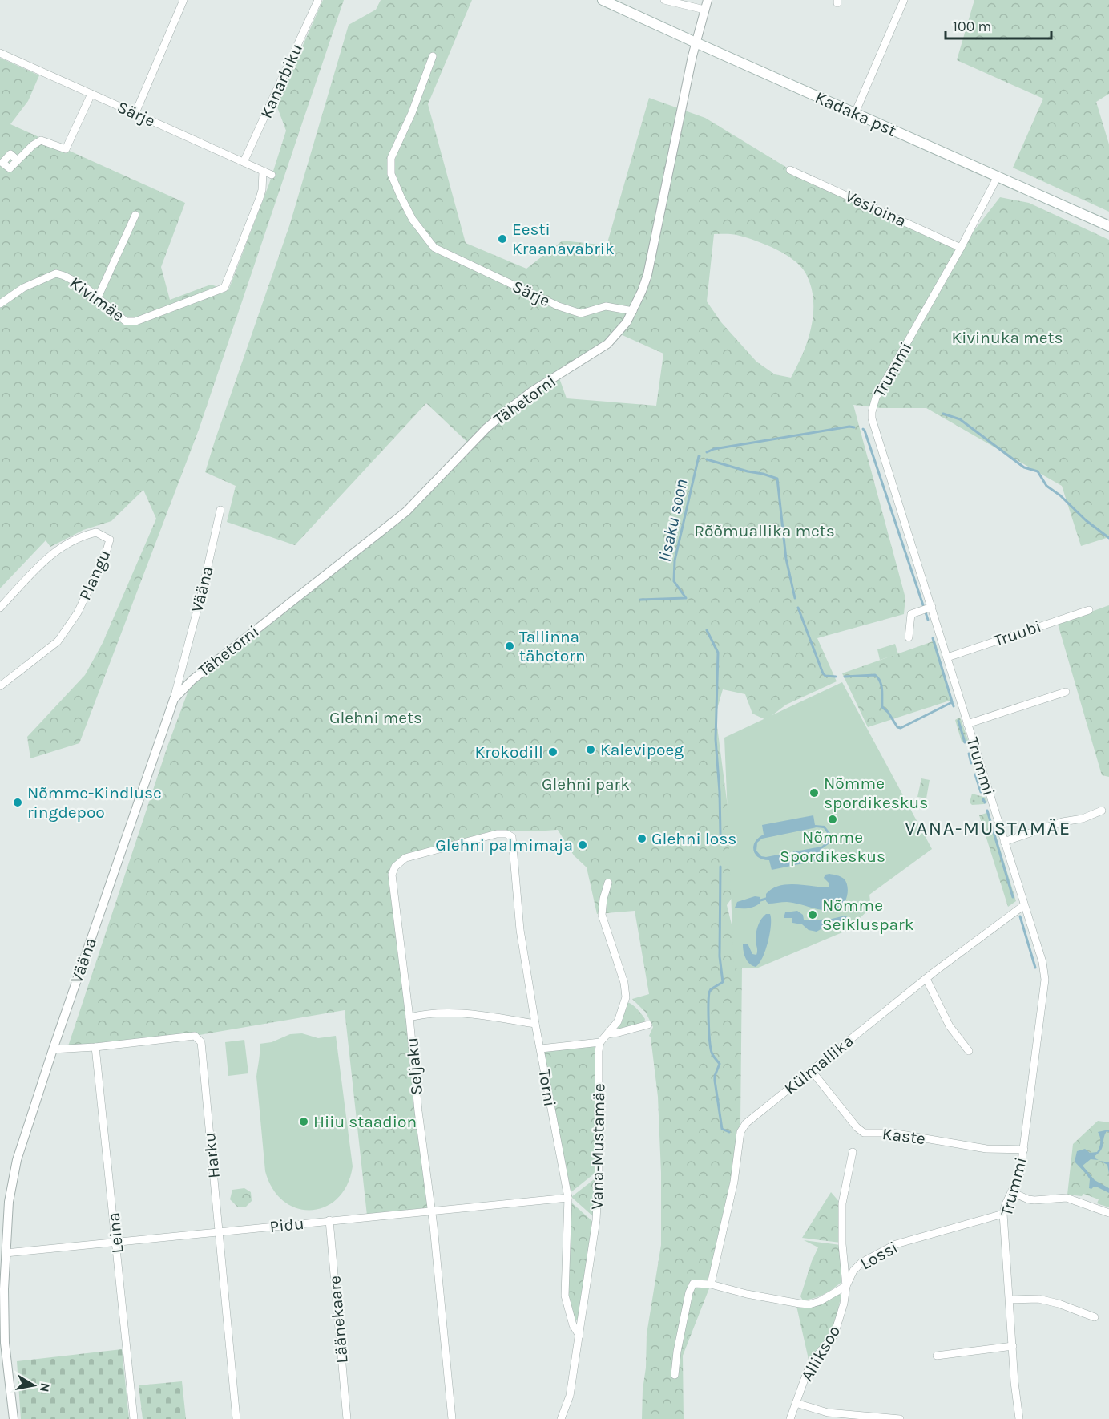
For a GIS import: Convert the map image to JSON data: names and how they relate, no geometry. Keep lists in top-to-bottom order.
{
  "streets": {
    "main road": ["Kadaka pst"],
    "street": [
      "Kanarbiku",
      "Särje",
      "Vesioina",
      "Kivimäe",
      "Trummi",
      "Tähetorni",
      "Plangu",
      "Vääna",
      "Truubi",
      "Külmallika",
      "Seljaku",
      "Torni",
      "Kaste",
      "Vana-Mustamäe",
      "Harku",
      "Pidu",
      "Leina",
      "Lossi",
      "Läänekaare",
      "Alliksoo"
    ]
  },
  "crossings": [
    ["Kanarbiku", "Särje"],
    ["Särje", "Kivimäe"],
    ["Särje", "Tähetorni"],
    ["Kadaka pst", "Trummi"],
    ["Kadaka pst", "Tähetorni"],
    ["Vesioina", "Trummi"],
    ["Trummi", "Truubi"],
    ["Trummi", "Külmallika"],
    ["Trummi", "Kaste"],
    ["Trummi", "Lossi"],
    ["Tähetorni", "Vääna"],
    ["Vääna", "Harku"],
    ["Vääna", "Pidu"],
    ["Külmallika", "Kaste"],
    ["Külmallika", "Lossi"],
    ["Seljaku", "Torni"],
    ["Seljaku", "Pidu"],
    ["Torni", "Vana-Mustamäe"],
    ["Torni", "Pidu"],
    ["Harku", "Pidu"],
    ["Harku", "Leina"],
    ["Pidu", "Leina"],
    ["Pidu", "Läänekaare"],
    ["Lossi", "Alliksoo"]
  ],
  "districts": ["VANA-MUSTAMÄE"],
  "water": ["Iisaku soon"],
  "parks": [
    "Kivinuka mets",
    "Rõõmuallika mets",
    "Glehni mets",
    "Glehni park"
  ],
  "places": [
    "Eesti Kraanavabrik",
    "Tallinna tähetorn",
    "Kalevipoeg",
    "Krokodill",
    "Nõmme spordikeskus",
    "Nõmme-Kindluse ringdepoo",
    "Nõmme Spordikeskus",
    "Glehni loss",
    "Glehni palmimaja",
    "Nõmme Seikluspark",
    "Hiiu staadion"
  ],
  "scale_bar": "100 m",
  "north": "right"
}
